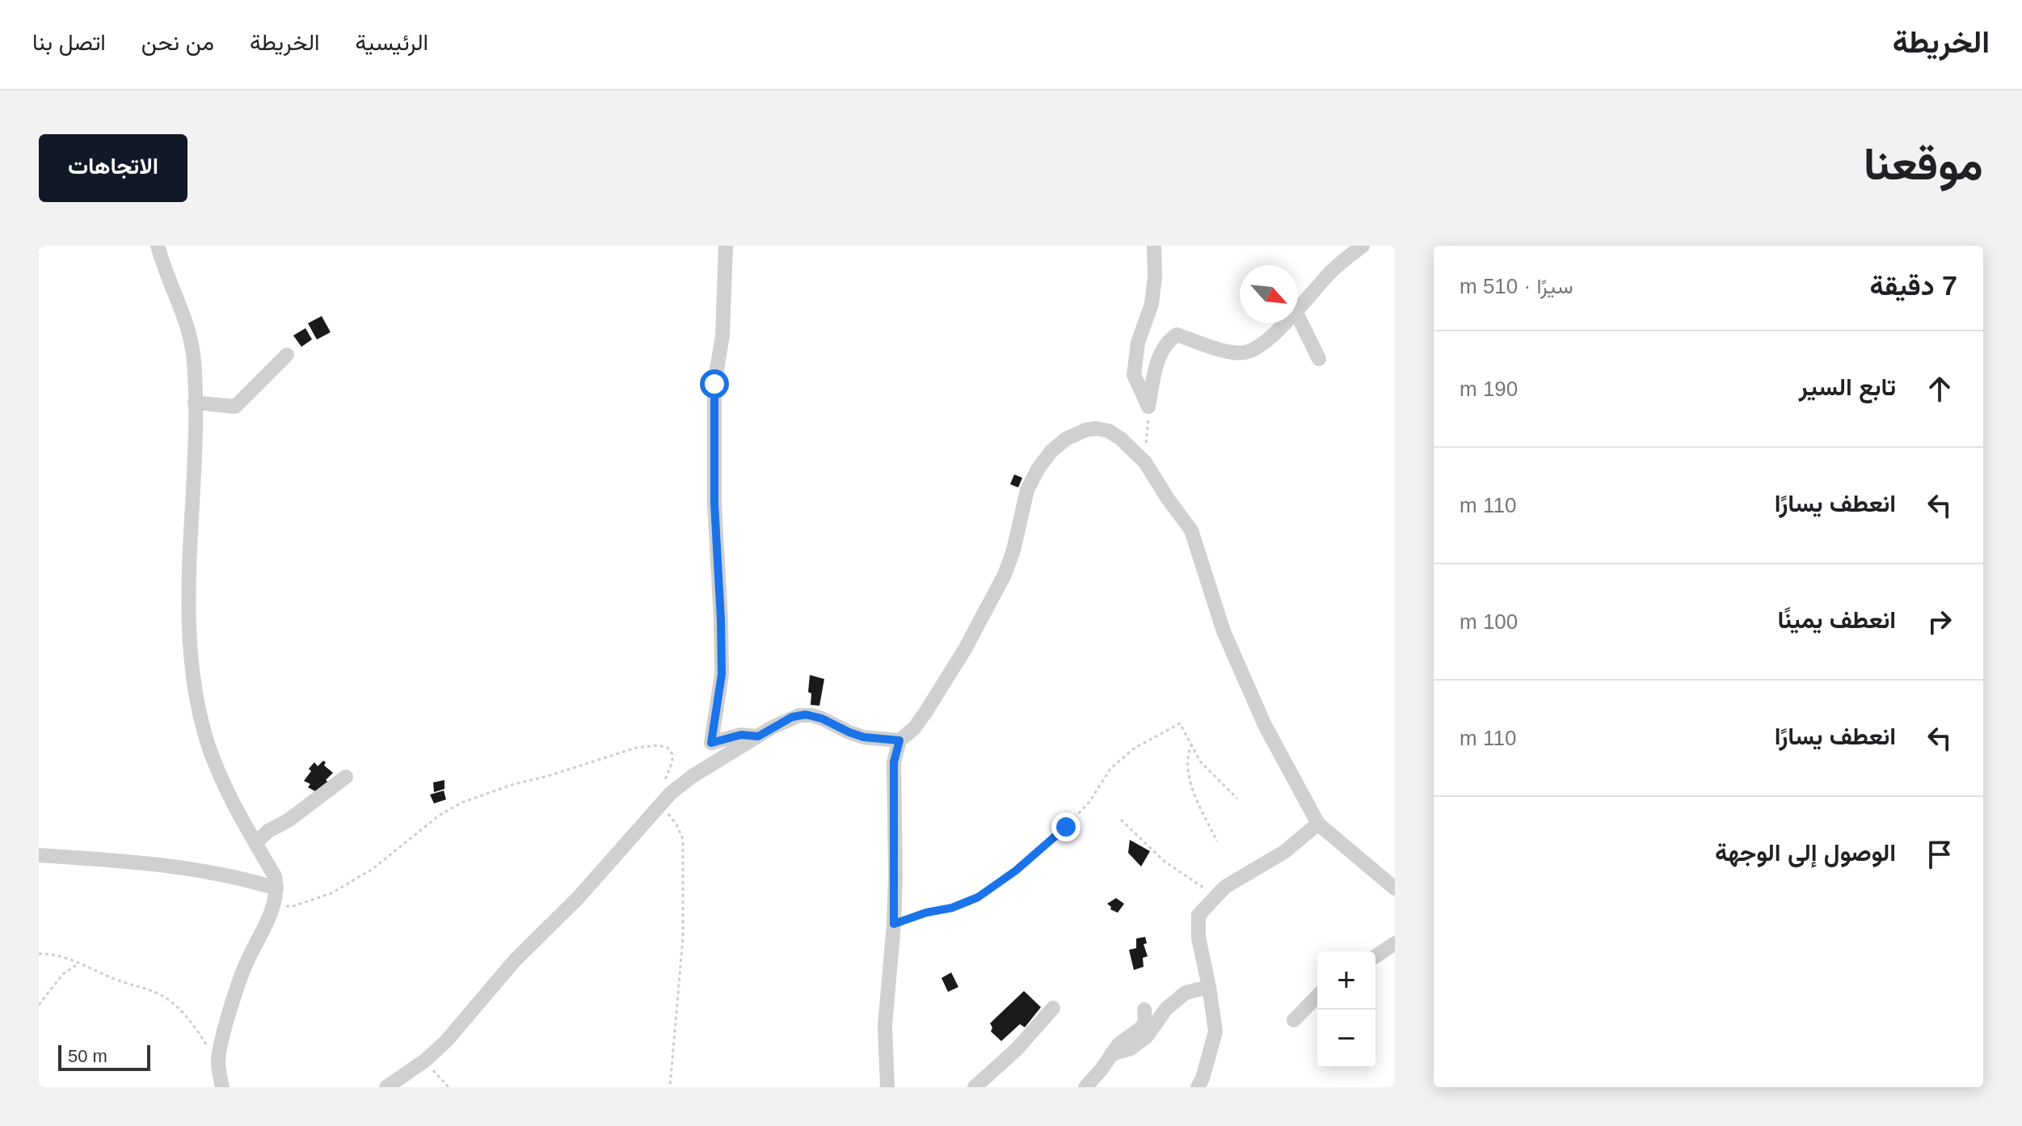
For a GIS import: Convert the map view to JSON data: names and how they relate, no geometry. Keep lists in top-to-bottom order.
{
  "scale_bar": "50 m",
  "north": "bottom right",
  "page": {
    "header": "الخريطة",
    "nav": [
      "الرئيسية",
      "الخريطة",
      "من نحن",
      "اتصل بنا"
    ],
    "title": "موقعنا",
    "buttons": "الاتجاهات",
    "heading": ["7 دقيقة", "سيرًا · 510 m"],
    "list": [
      ["تابع السير", "190 m"],
      ["انعطف يسارًا", "110 m"],
      ["انعطف يمينًا", "100 m"],
      ["انعطف يسارًا", "110 m"],
      "الوصول إلى الوجهة"
    ],
    "map_buttons": ["+", "−"],
    "scale": "50 m"
  }
}
